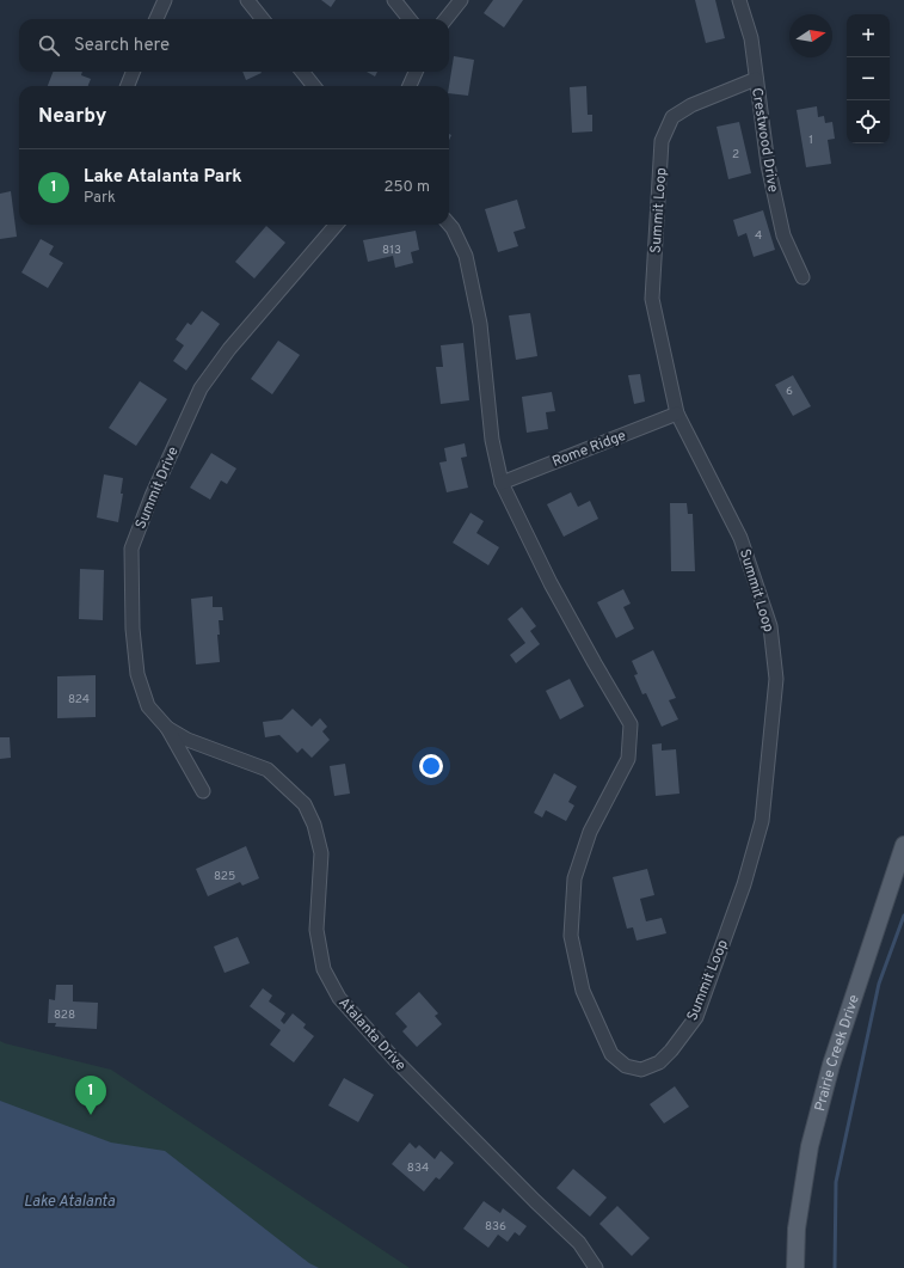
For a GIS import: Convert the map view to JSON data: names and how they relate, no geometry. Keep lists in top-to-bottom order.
{
  "streets": {
    "main road": ["Prairie Creek Drive"],
    "street": [
      "Crestwood Drive",
      "Summit Loop",
      "Rome Ridge",
      "Summit Drive",
      "Atalanta Drive"
    ]
  },
  "crossings": [
    ["Crestwood Drive", "Summit Loop"],
    ["Summit Loop", "Rome Ridge"],
    ["Summit Drive", "Atalanta Drive"]
  ],
  "water": ["Lake Atalanta"],
  "house_numbers": [
    "1",
    "2",
    "4",
    "813",
    "6",
    "824",
    "825",
    "828",
    "834",
    "836"
  ],
  "north": "right",
  "page": {
    "map_buttons": ["+", "−"],
    "search": "Search here",
    "heading": "Nearby",
    "list": [
      {
        "mark": "1",
        "name": "Lake Atalanta Park",
        "note": "Park",
        "value": "250 m"
      }
    ],
    "pins": "1"
  }
}
